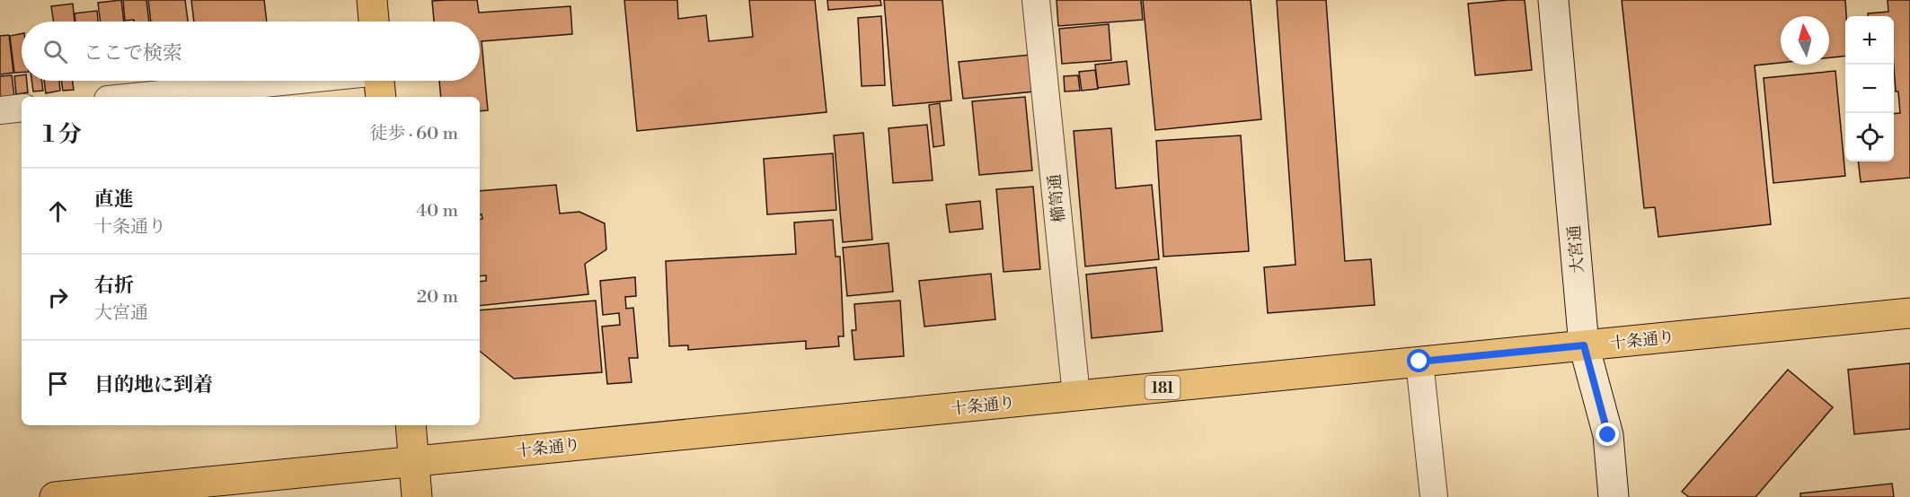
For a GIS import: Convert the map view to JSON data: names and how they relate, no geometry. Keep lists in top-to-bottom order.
{
  "streets": {
    "main road": ["十条通り", "181"],
    "street": ["櫛笥通", "大宮通"]
  },
  "crossings": [
    ["櫛笥通", "十条通り"],
    ["大宮通", "十条通り"]
  ],
  "north": "top",
  "page": {
    "map_buttons": ["+", "−"],
    "search": "ここで検索",
    "heading": ["1 分", "徒歩 · 60 m"],
    "list": [
      ["直進", "十条通り", "40 m"],
      ["右折", "大宮通", "20 m"],
      "目的地に到着"
    ]
  }
}
